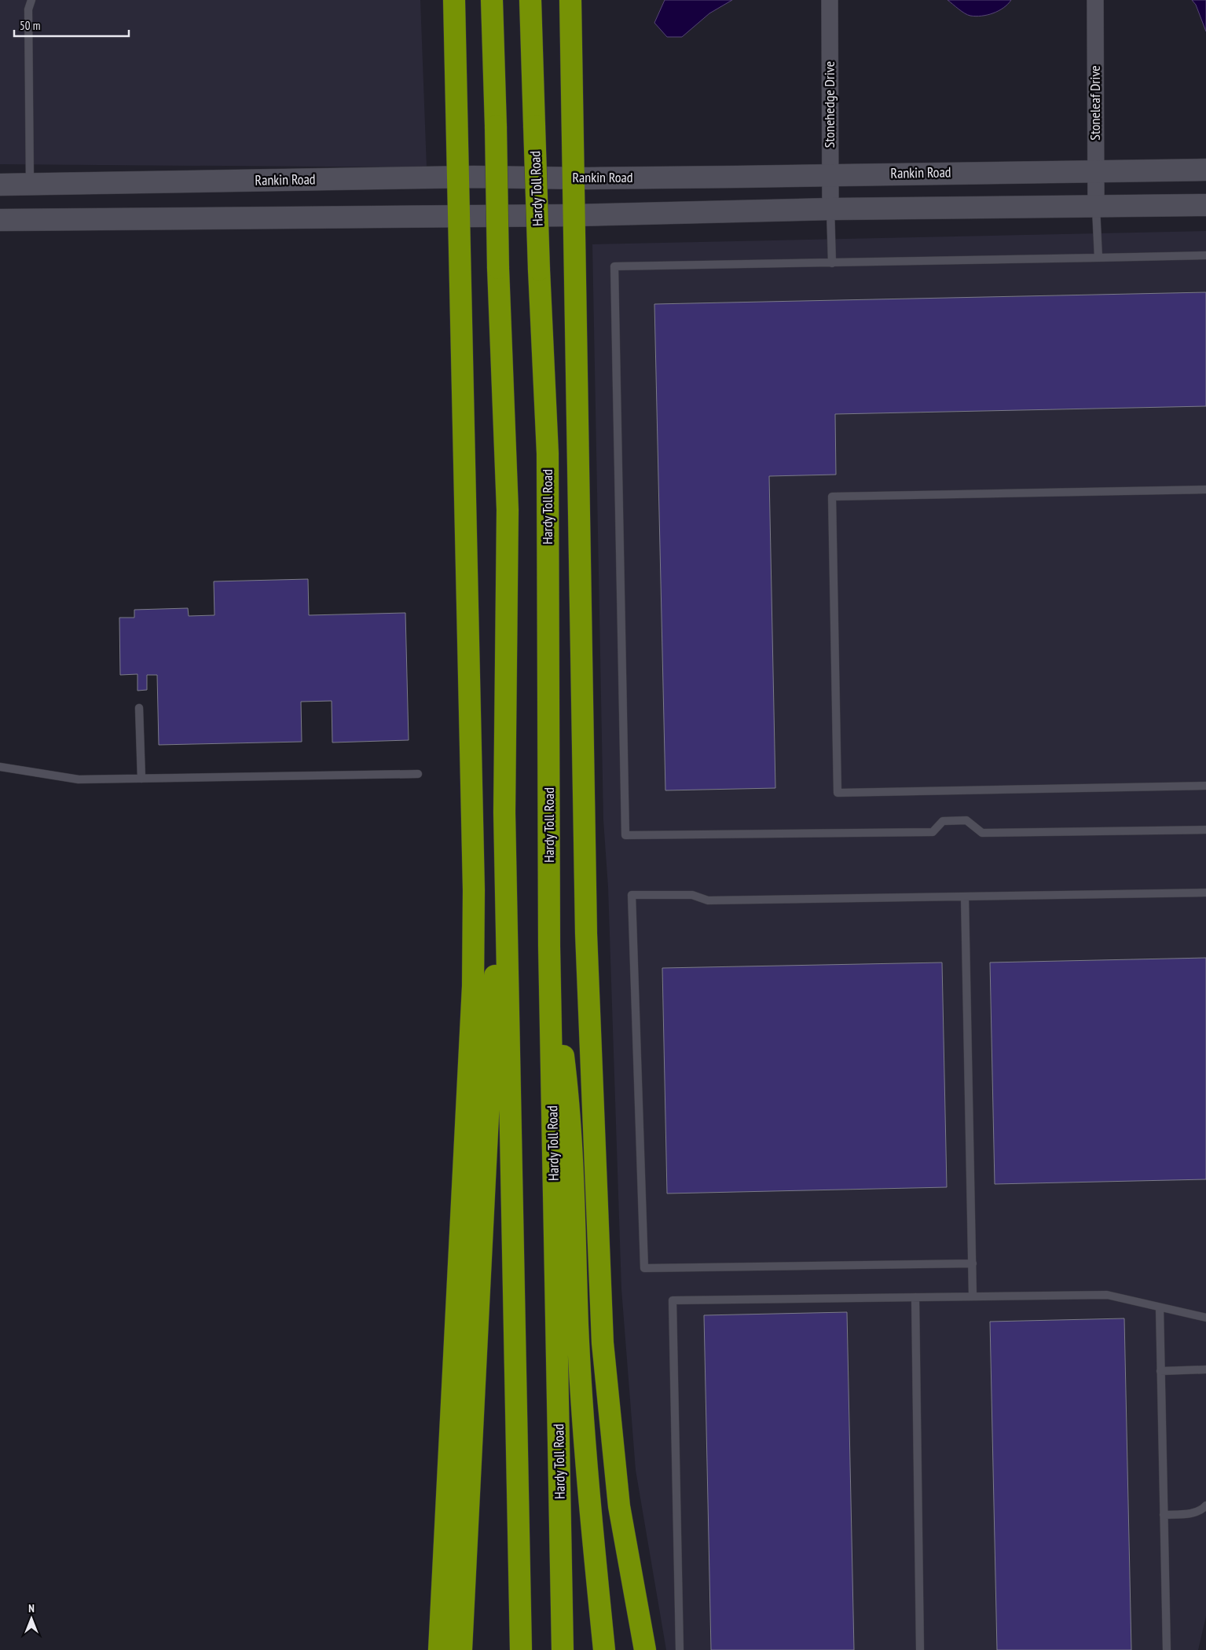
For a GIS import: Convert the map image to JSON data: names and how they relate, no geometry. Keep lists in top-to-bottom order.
{
  "streets": {
    "highway": ["Hardy Toll Road"],
    "main road": ["Rankin Road"],
    "street": ["Stoneleaf Drive", "Stonehedge Drive"]
  },
  "crossings": [
    ["Stoneleaf Drive", "Rankin Road"],
    ["Stonehedge Drive", "Rankin Road"]
  ],
  "scale_bar": "50 m",
  "north": "top"
}
